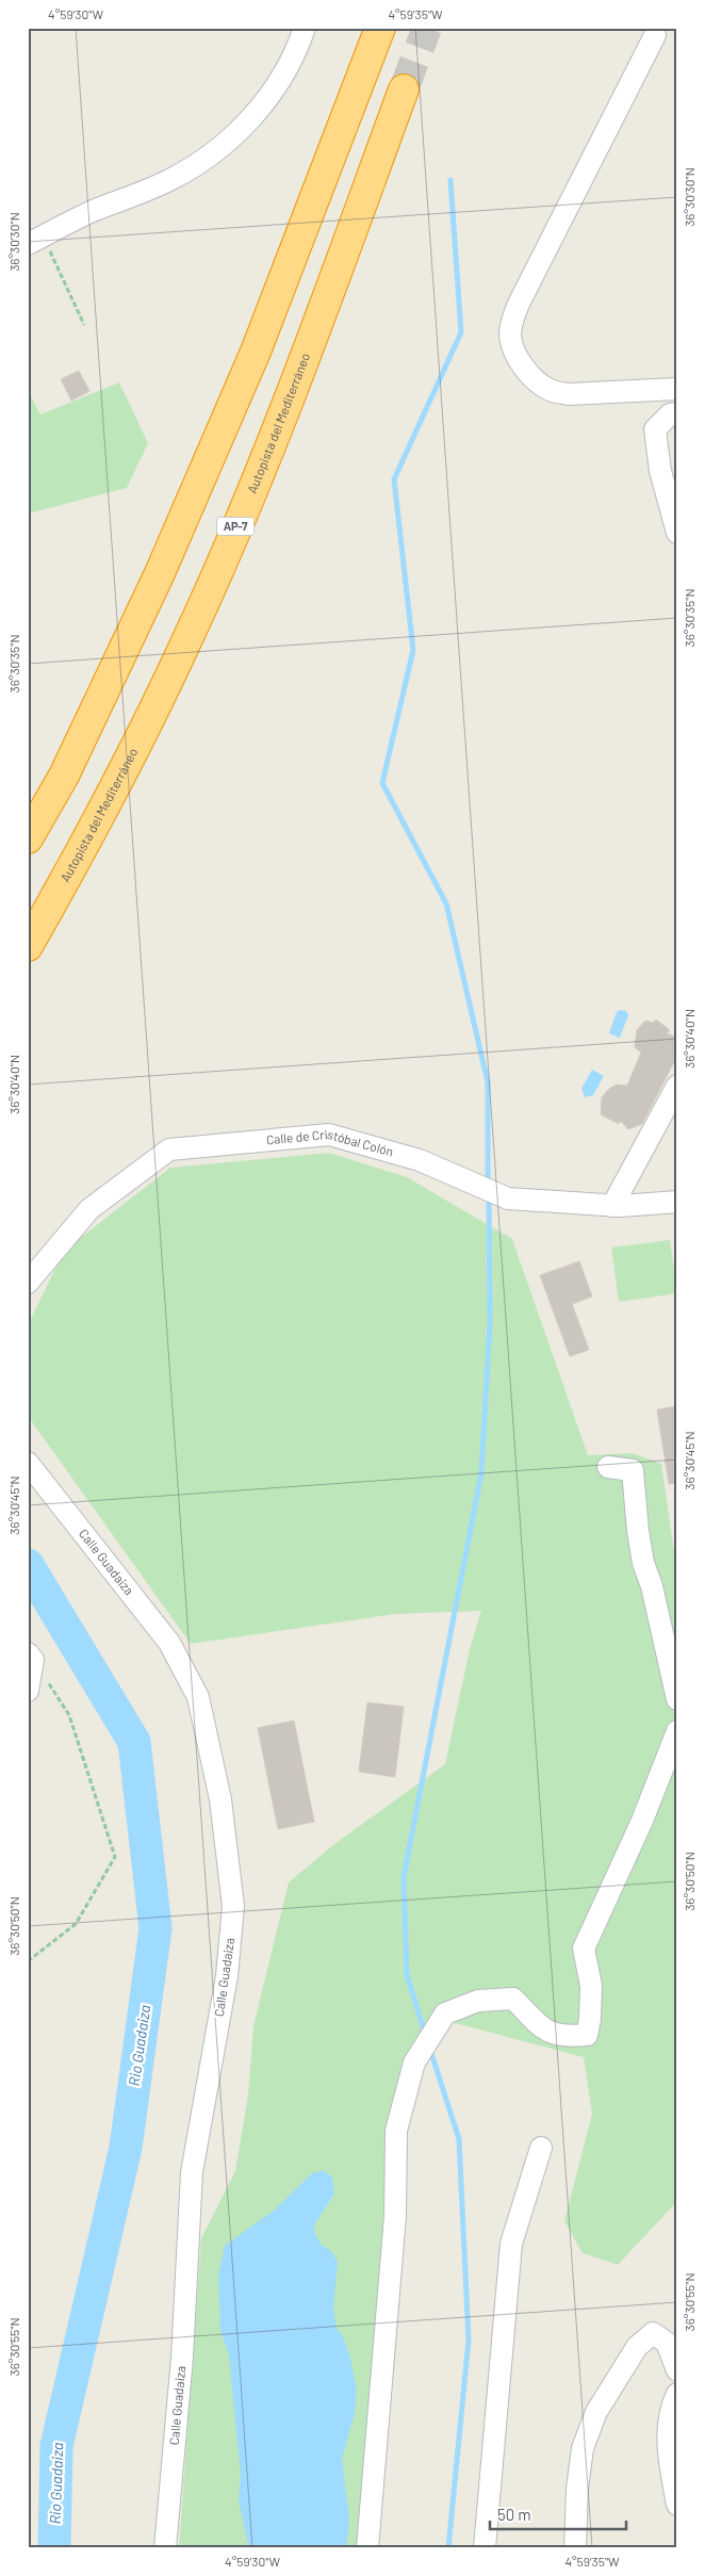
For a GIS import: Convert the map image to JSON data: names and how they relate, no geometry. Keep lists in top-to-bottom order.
{
  "streets": {
    "highway": ["Autopista del Mediterráneo", "AP-7"],
    "street": ["Calle de Cristóbal Colón", "Calle Guadaiza"]
  },
  "water": ["Rio Guadaiza"],
  "scale_bar": "50 m",
  "coordinates": [
    "4°59'30\"W",
    "4°59'35\"W",
    "36°30'30\"N",
    "36°30'35\"N",
    "36°30'40\"N",
    "36°30'45\"N",
    "36°30'50\"N",
    "36°30'55\"N"
  ]
}
